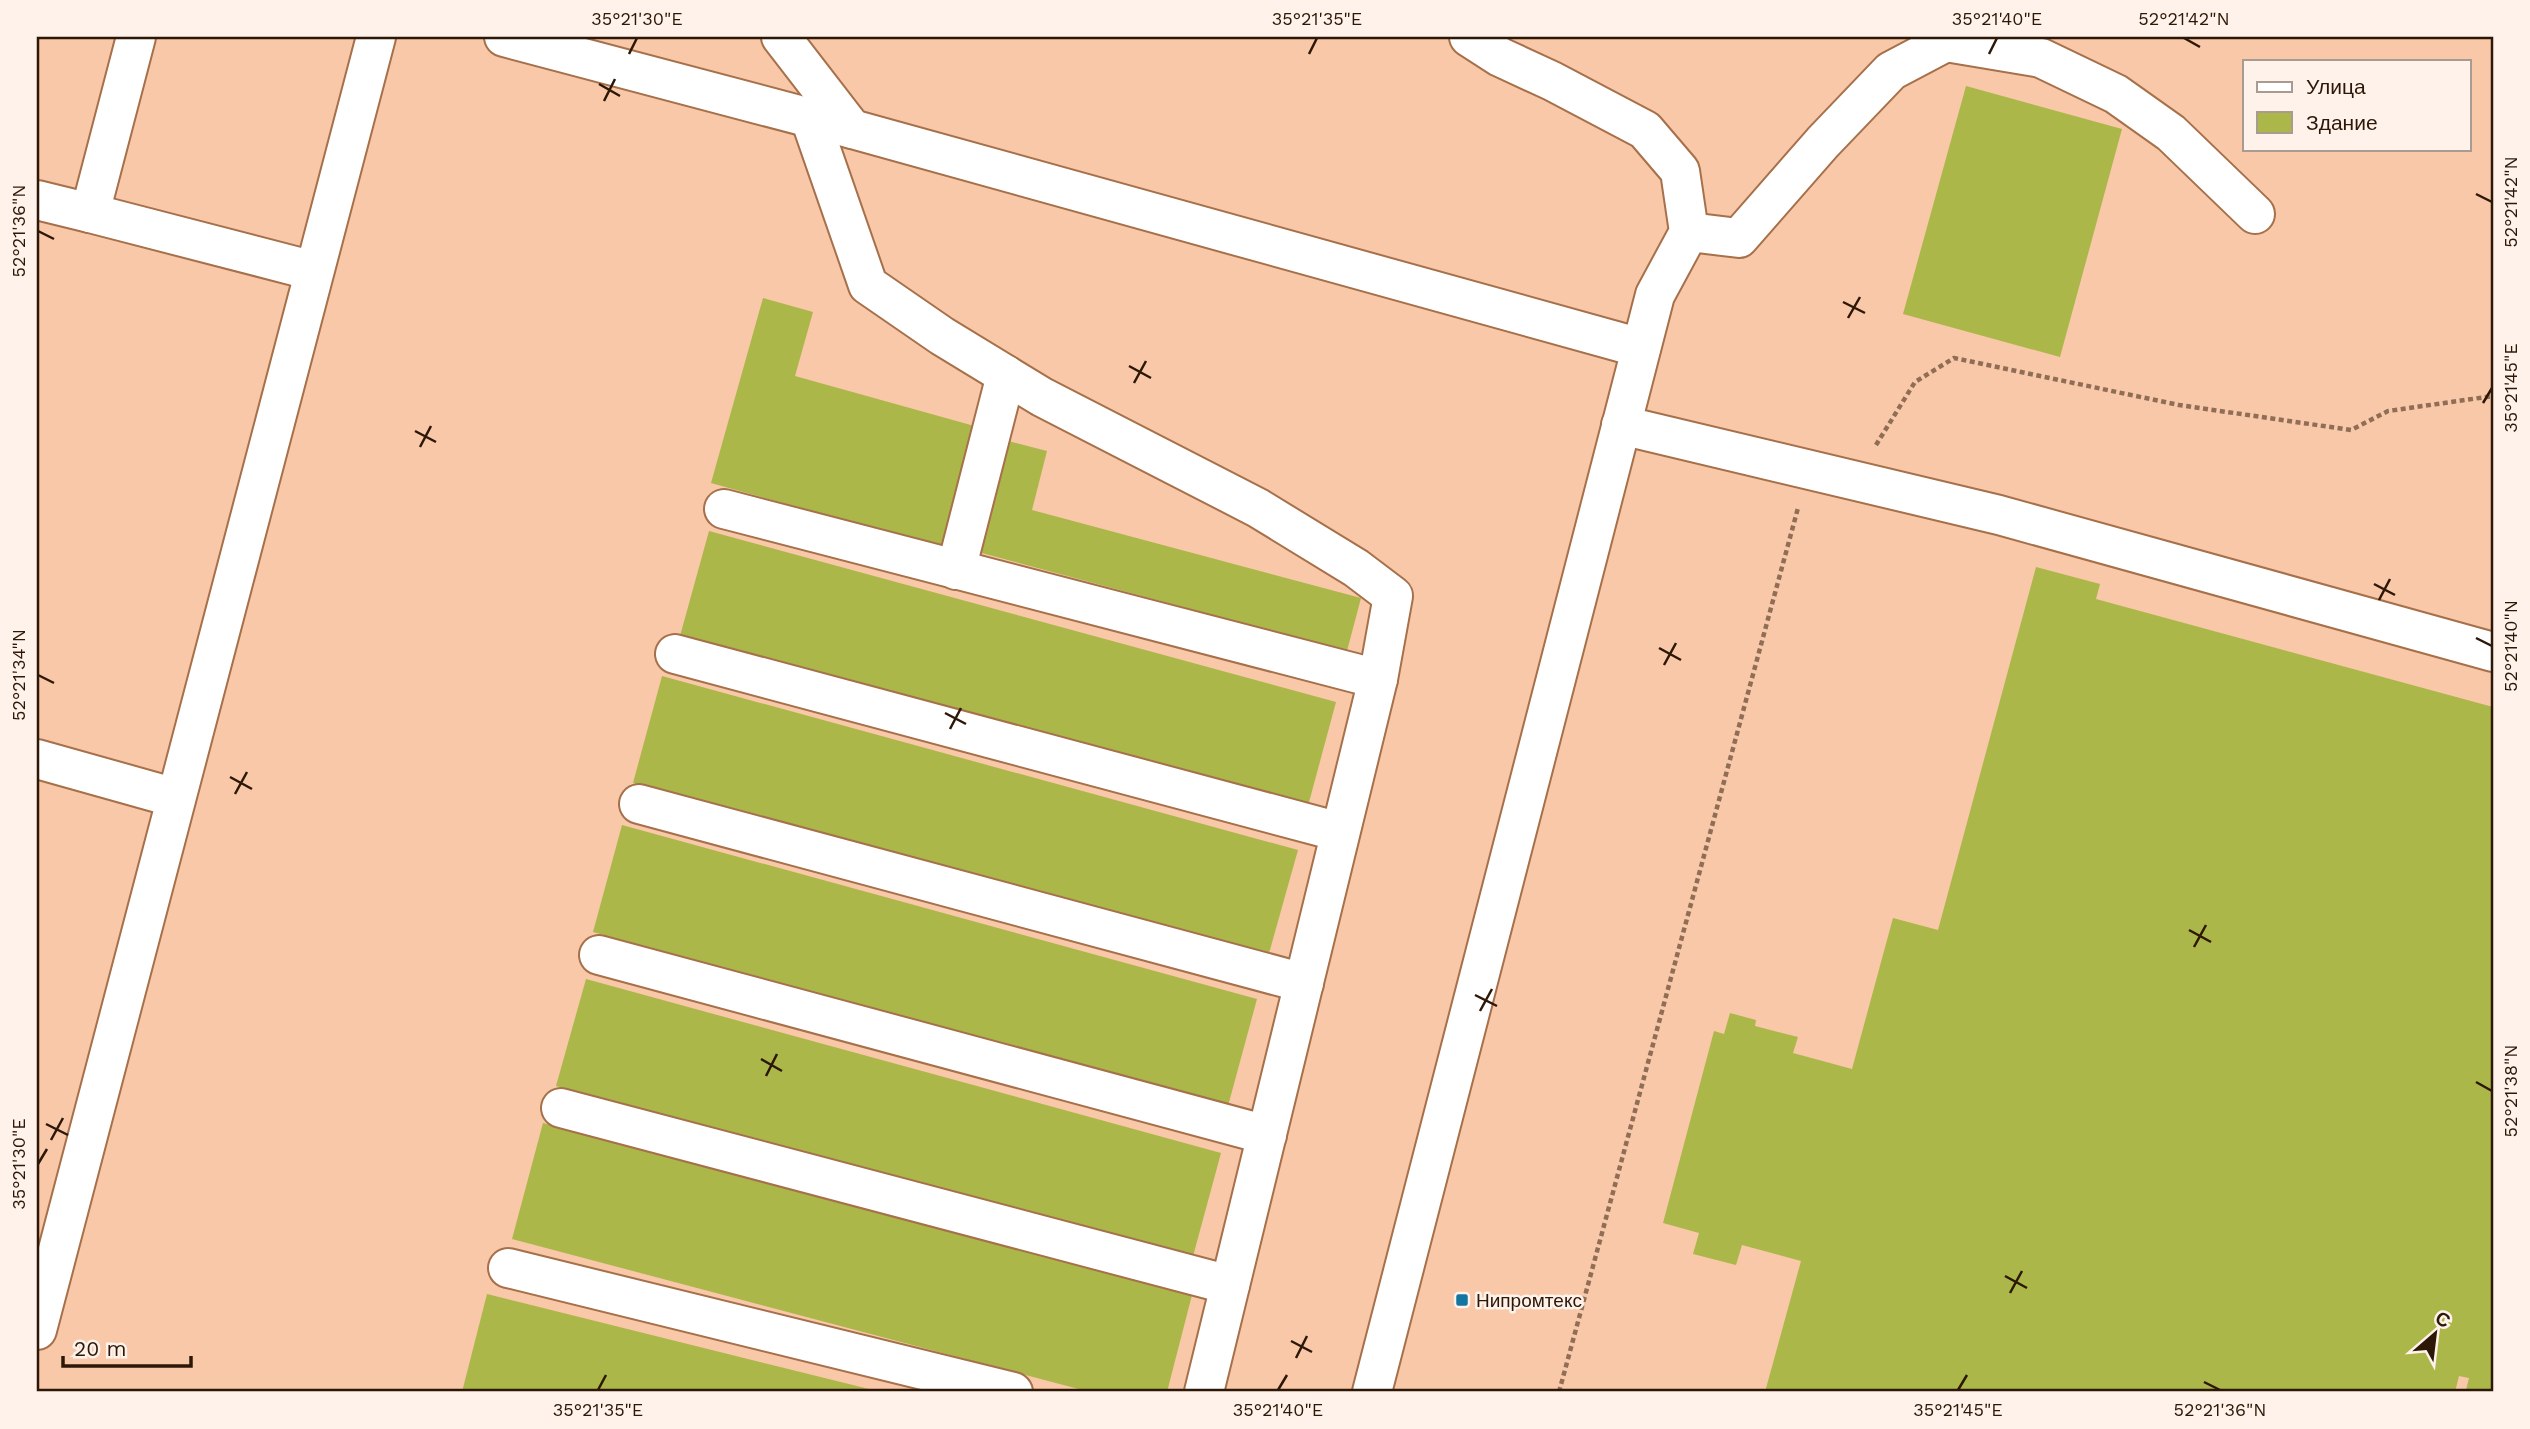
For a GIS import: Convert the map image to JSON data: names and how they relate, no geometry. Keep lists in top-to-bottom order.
{
  "places": {
    "transit": ["Нипромтекс"]
  },
  "legend": ["Улица", "Здание"],
  "scale_bar": "20 m",
  "north": "top right",
  "coordinates": [
    "35°21'30\"E",
    "35°21'35\"E",
    "35°21'40\"E",
    "52°21'42\"N",
    "52°21'36\"N",
    "35°21'45\"E",
    "52°21'40\"N",
    "52°21'34\"N",
    "52°21'38\"N"
  ]
}
